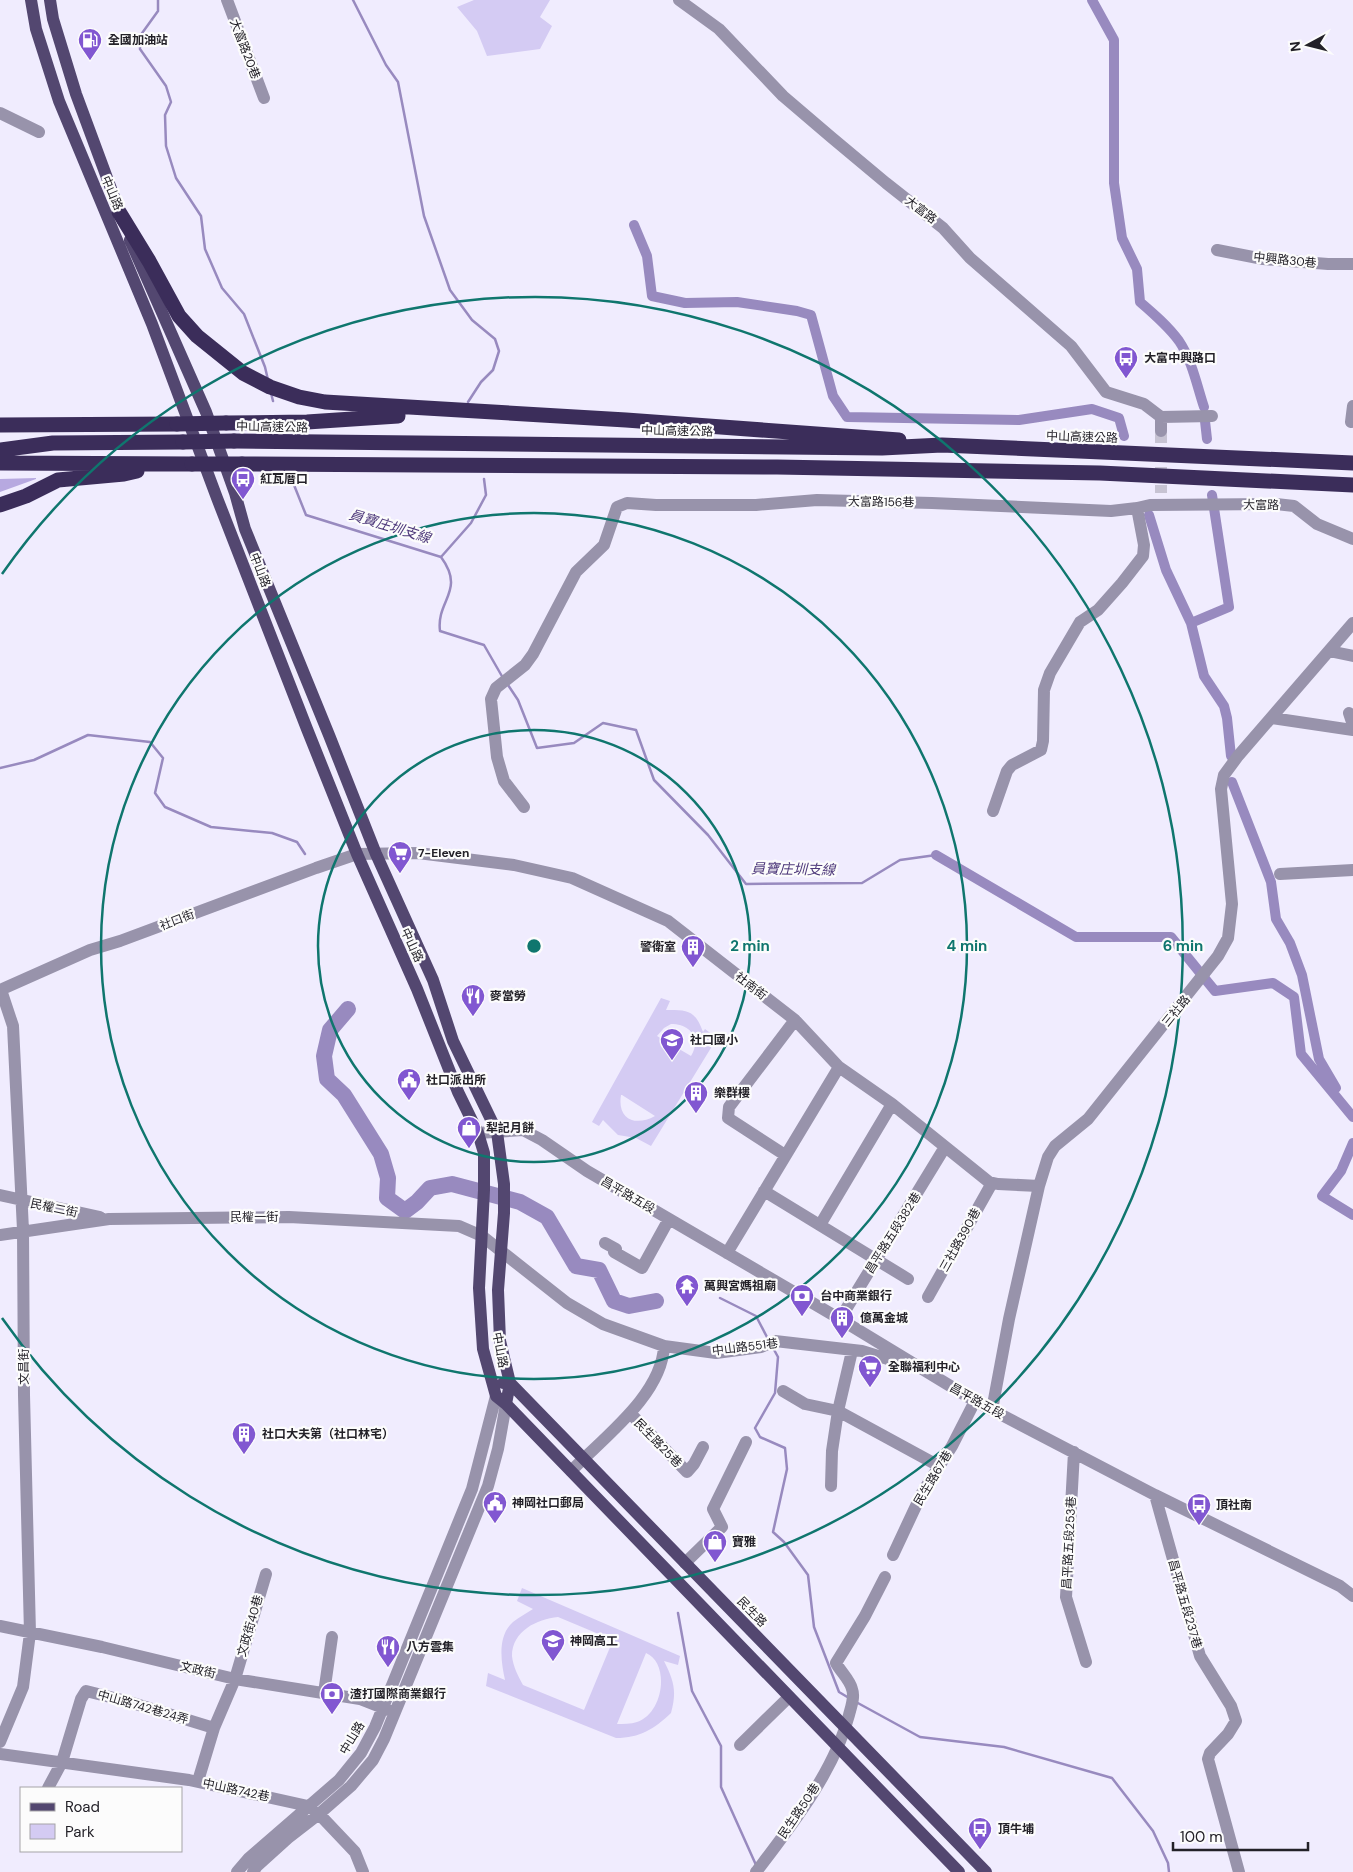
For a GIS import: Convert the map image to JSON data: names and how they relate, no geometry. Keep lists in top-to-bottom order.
{
  "streets": {
    "highway": ["中山高速公路"],
    "main road": ["中山路", "民生路"],
    "street": [
      "大富路20巷",
      "大富路",
      "中興路30巷",
      "大富路156巷",
      "社口街",
      "社南街",
      "三社路",
      "昌平路五段",
      "民權二街",
      "民權一街",
      "昌平路五段382巷",
      "三社路390巷",
      "中山路551巷",
      "文昌街",
      "民生路25巷",
      "民生路67巷",
      "昌平路五段253巷",
      "昌平路五段237巷",
      "文政街40巷",
      "文政街",
      "中山路742巷24弄",
      "中山路742巷",
      "民生路50巷"
    ]
  },
  "crossings": [
    ["中山路", "社口街"],
    ["中山路", "社南街"],
    ["中山路", "昌平路五段"],
    ["中山路", "民權一街"],
    ["中山路", "中山路551巷"],
    ["中山路", "民生路"],
    ["中山路", "文政街"],
    ["中山路", "中山路742巷"],
    ["大富路", "大富路156巷"],
    ["社口街", "社南街"],
    ["社口街", "文昌街"],
    ["社南街", "昌平路五段382巷"],
    ["社南街", "三社路390巷"],
    ["三社路", "昌平路五段"],
    ["昌平路五段", "昌平路五段382巷"],
    ["昌平路五段", "中山路551巷"],
    ["昌平路五段", "民生路67巷"],
    ["昌平路五段", "昌平路五段253巷"],
    ["昌平路五段", "昌平路五段237巷"],
    ["民權二街", "民權一街"],
    ["民權二街", "文昌街"],
    ["民權一街", "中山路551巷"],
    ["民權一街", "文昌街"],
    ["文昌街", "文政街"],
    ["民生路", "民生路50巷"],
    ["文政街40巷", "文政街"],
    ["文政街40巷", "中山路742巷24弄"],
    ["文政街40巷", "中山路742巷"],
    ["中山路742巷24弄", "中山路742巷"]
  ],
  "water": ["員寶庄圳支線"],
  "places": {
    "fuel station": ["全國加油站"],
    "bus stop": [
      "大富中興路口",
      "紅瓦厝口",
      "頂社南",
      "頂牛埔"
    ],
    "supermarket": ["7-Eleven", "全聯福利中心"],
    "building": [
      "警衛室",
      "樂群樓",
      "億萬金城",
      "社口大夫第（社口林宅）"
    ],
    "restaurant": ["麥當勞", "八方雲集"],
    "school or university": ["社口國小", "神岡高工"],
    "public building": ["社口派出所", "神岡社口郵局"],
    "shop": ["犁記月餅", "寶雅"],
    "temple": ["萬興宮媽祖廟"],
    "bank": ["台中商業銀行", "渣打國際商業銀行"]
  },
  "legend": ["Road", "Park"],
  "scale_bar": "100 m",
  "north": "left",
  "rings": ["2 min", "4 min", "6 min"]
}
